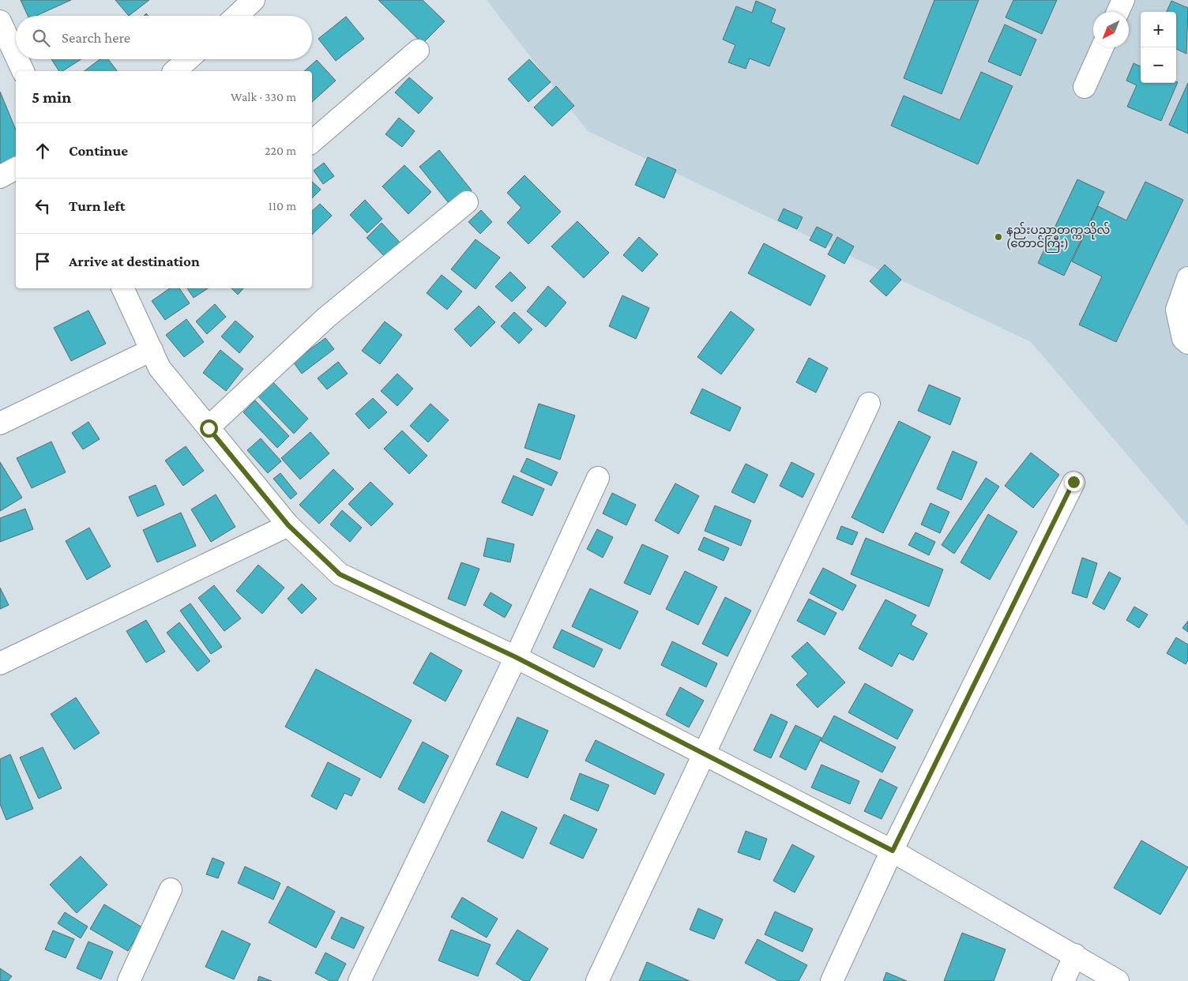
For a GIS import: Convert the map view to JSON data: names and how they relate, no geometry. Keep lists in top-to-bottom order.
{
  "places": ["နည်းပညာတက္ကသိုလ် (တောင်ကြီး)"],
  "north": "bottom left",
  "page": {
    "map_buttons": ["+", "−"],
    "search": "Search here",
    "heading": ["5 min", "Walk · 330 m"],
    "list": [
      ["Continue", "220 m"],
      ["Turn left", "110 m"],
      "Arrive at destination"
    ]
  }
}
